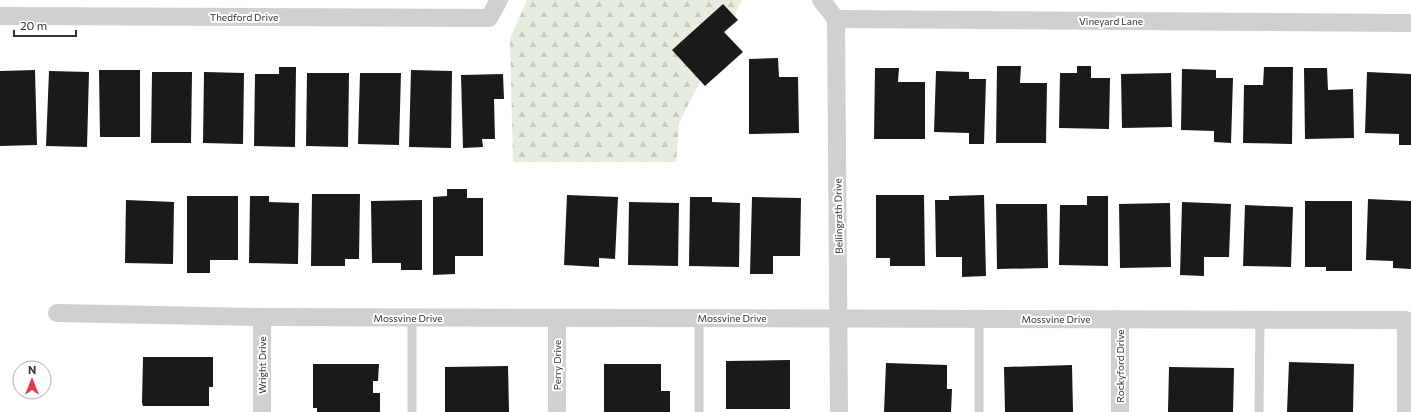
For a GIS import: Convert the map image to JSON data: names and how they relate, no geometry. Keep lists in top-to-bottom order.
{
  "streets": {
    "street": [
      "Thedford Drive",
      "Vineyard Lane",
      "Bellingrath Drive",
      "Mossvine Drive",
      "Wright Drive",
      "Perry Drive",
      "Rockyford Drive"
    ]
  },
  "crossings": [
    ["Vineyard Lane", "Bellingrath Drive"],
    ["Bellingrath Drive", "Mossvine Drive"],
    ["Mossvine Drive", "Wright Drive"],
    ["Mossvine Drive", "Perry Drive"],
    ["Mossvine Drive", "Rockyford Drive"]
  ],
  "scale_bar": "20 m",
  "north": "top"
}
